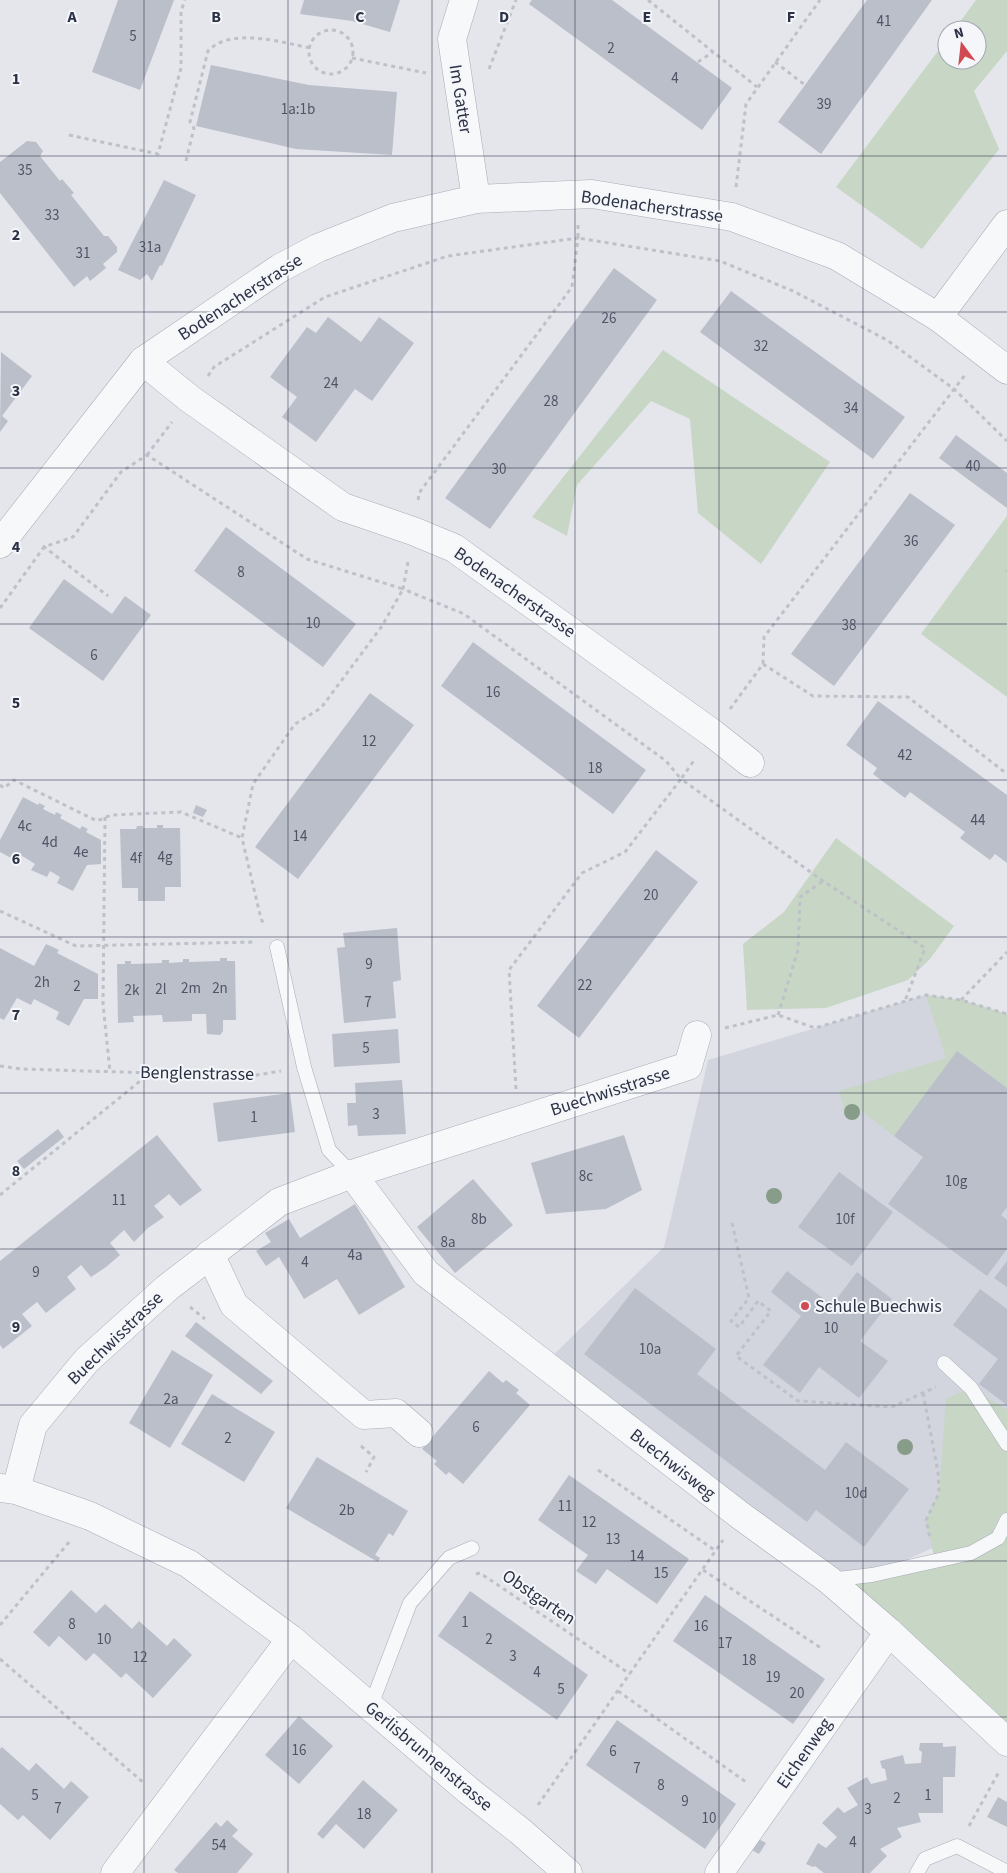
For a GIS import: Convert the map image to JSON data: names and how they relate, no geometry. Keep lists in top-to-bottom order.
{
  "streets": {
    "street": [
      "Im Gatter",
      "Bodenacherstrasse",
      "Buechwisstrasse",
      "Buechwisweg",
      "Eichenweg",
      "Gerlisbrunnenstrasse"
    ],
    "path": ["Benglenstrasse", "Obstgarten"]
  },
  "crossings": [
    ["Im Gatter", "Bodenacherstrasse"],
    ["Buechwisstrasse", "Buechwisweg"],
    ["Buechwisstrasse", "Gerlisbrunnenstrasse"],
    ["Buechwisweg", "Eichenweg"]
  ],
  "places": ["Schule Buechwis"],
  "house_numbers": [
    "41",
    "5",
    "2",
    "4",
    "39",
    "1a:1b",
    "35",
    "33",
    "31a",
    "31",
    "26",
    "32",
    "24",
    "28",
    "34",
    "40",
    "30",
    "36",
    "8",
    "10",
    "38",
    "6",
    "16",
    "12",
    "42",
    "18",
    "44",
    "4c",
    "14",
    "4d",
    "4e",
    "4g",
    "4f",
    "20",
    "9",
    "2h",
    "22",
    "2",
    "2m",
    "2n",
    "2l",
    "2k",
    "7",
    "5",
    "3",
    "1",
    "8c",
    "10g",
    "11",
    "8b",
    "10f",
    "8a",
    "4a",
    "4",
    "9",
    "10",
    "10a",
    "2a",
    "6",
    "2",
    "10d",
    "11",
    "2b",
    "12",
    "13",
    "14",
    "15",
    "1",
    "8",
    "16",
    "10",
    "2",
    "17",
    "3",
    "12",
    "18",
    "4",
    "19",
    "5",
    "20",
    "16",
    "6",
    "7",
    "8",
    "5",
    "1",
    "2",
    "9",
    "7",
    "3",
    "18",
    "10",
    "4",
    "54"
  ],
  "north": "top",
  "grid": {
    "columns": [
      "A",
      "B",
      "C",
      "D",
      "E",
      "F"
    ],
    "rows": [
      "1",
      "2",
      "3",
      "4",
      "5",
      "6",
      "7",
      "8",
      "9"
    ]
  }
}
